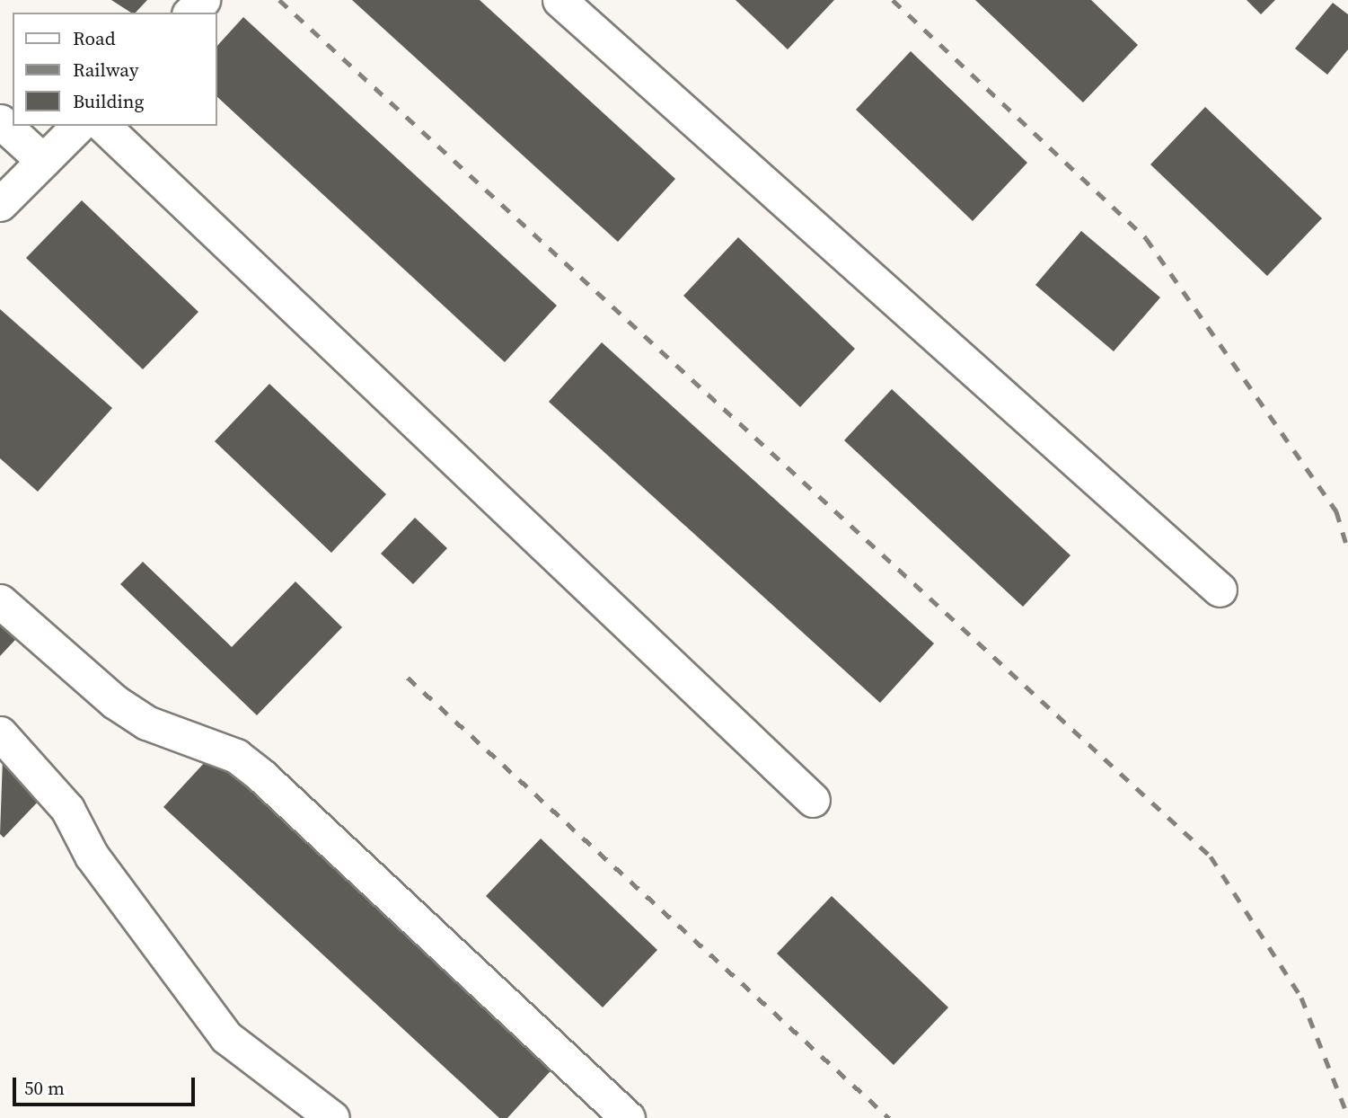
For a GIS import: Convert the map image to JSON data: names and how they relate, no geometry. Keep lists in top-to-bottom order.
{
  "legend": ["Road", "Railway", "Building"],
  "scale_bar": "50 m"
}
